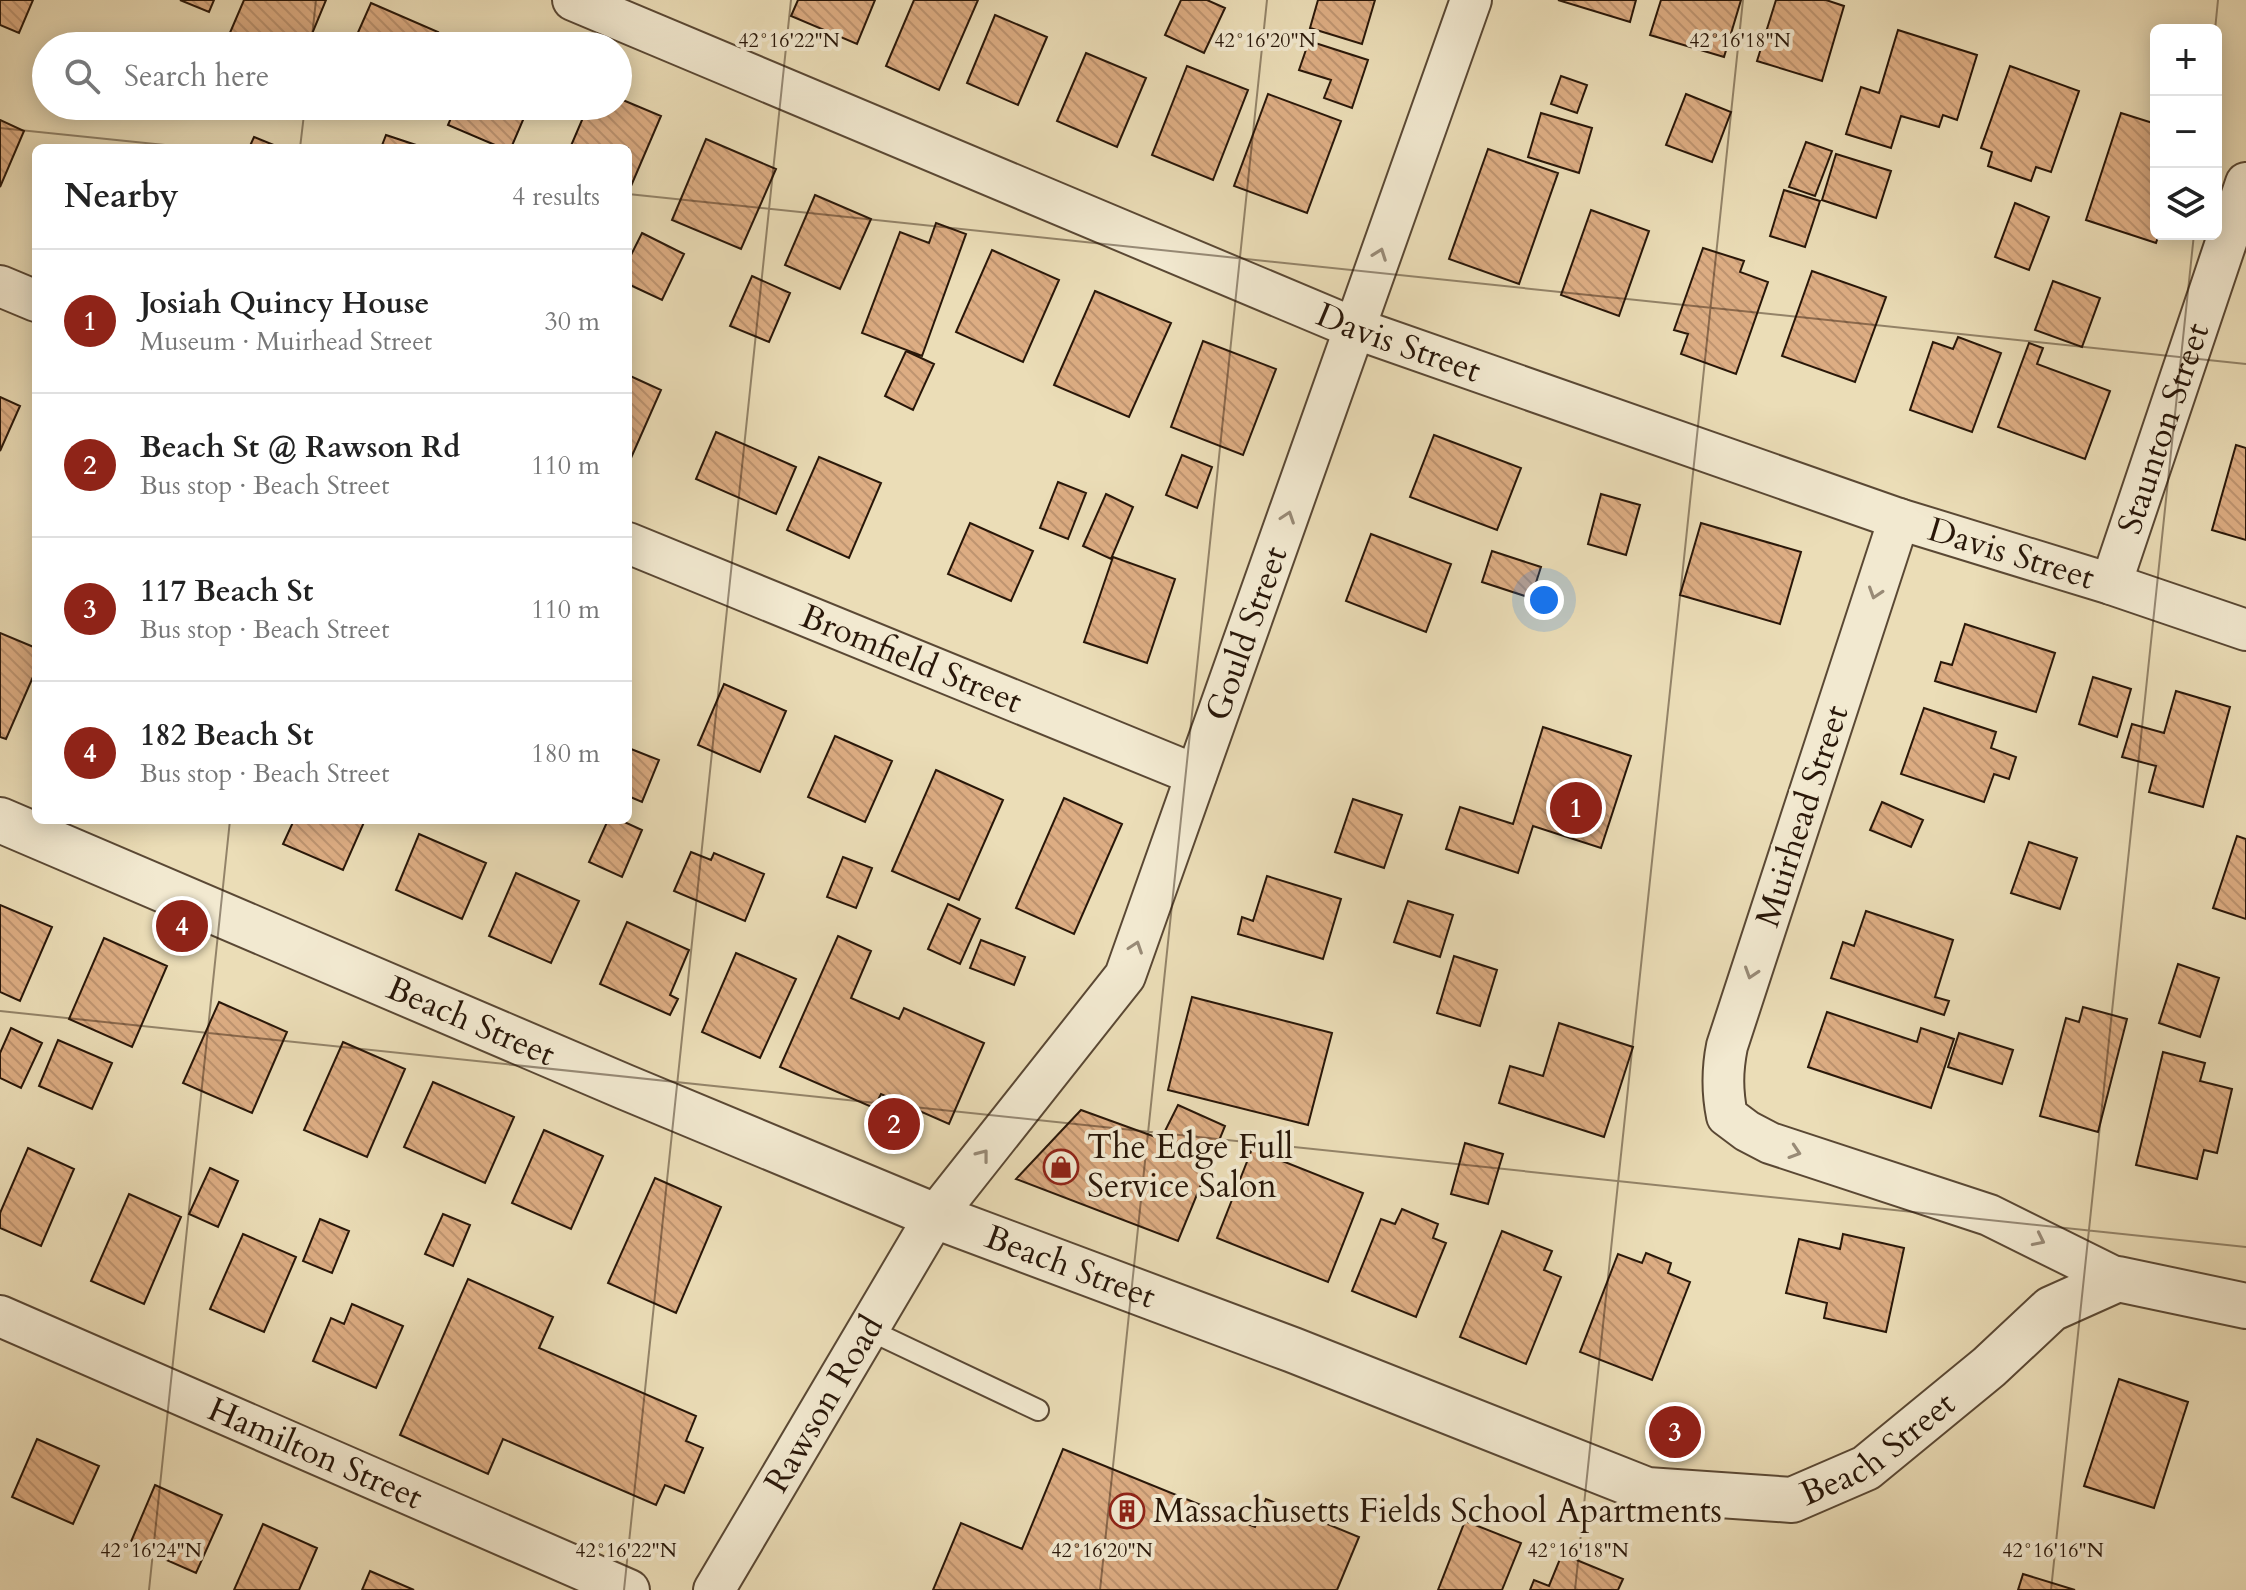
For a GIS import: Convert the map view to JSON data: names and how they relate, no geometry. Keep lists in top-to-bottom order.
{
  "streets": {
    "street": [
      "Davis Street",
      "Staunton Street",
      "Gould Street",
      "Bromfield Street",
      "Muirhead Street",
      "Beach Street",
      "Rawson Road",
      "Hamilton Street"
    ]
  },
  "crossings": [
    ["Davis Street", "Staunton Street"],
    ["Davis Street", "Gould Street"],
    ["Davis Street", "Muirhead Street"],
    ["Gould Street", "Bromfield Street"],
    ["Gould Street", "Beach Street"],
    ["Gould Street", "Rawson Road"],
    ["Muirhead Street", "Beach Street"],
    ["Beach Street", "Rawson Road"]
  ],
  "one_way": ["Gould Street"],
  "places": {
    "shop": ["The Edge Full Service Salon"],
    "building": ["Massachusetts Fields School Apartments"]
  },
  "page": {
    "map_buttons": ["+", "−"],
    "search": "Search here",
    "heading": ["Nearby", "4 results"],
    "list": [
      {
        "mark": "1",
        "name": "Josiah Quincy House",
        "note": "Museum · Muirhead Street",
        "value": "30 m"
      },
      {
        "mark": "2",
        "name": "Beach St @ Rawson Rd",
        "note": "Bus stop · Beach Street",
        "value": "110 m"
      },
      {
        "mark": "3",
        "name": "117 Beach St",
        "note": "Bus stop · Beach Street",
        "value": "110 m"
      },
      {
        "mark": "4",
        "name": "182 Beach St",
        "note": "Bus stop · Beach Street",
        "value": "180 m"
      }
    ],
    "pins": [
      "1",
      "4",
      "2",
      "3"
    ]
  },
  "coordinates": [
    "42°16'22\"N",
    "42°16'20\"N",
    "42°16'18\"N",
    "42°16'24\"N",
    "42°16'16\"N"
  ]
}
